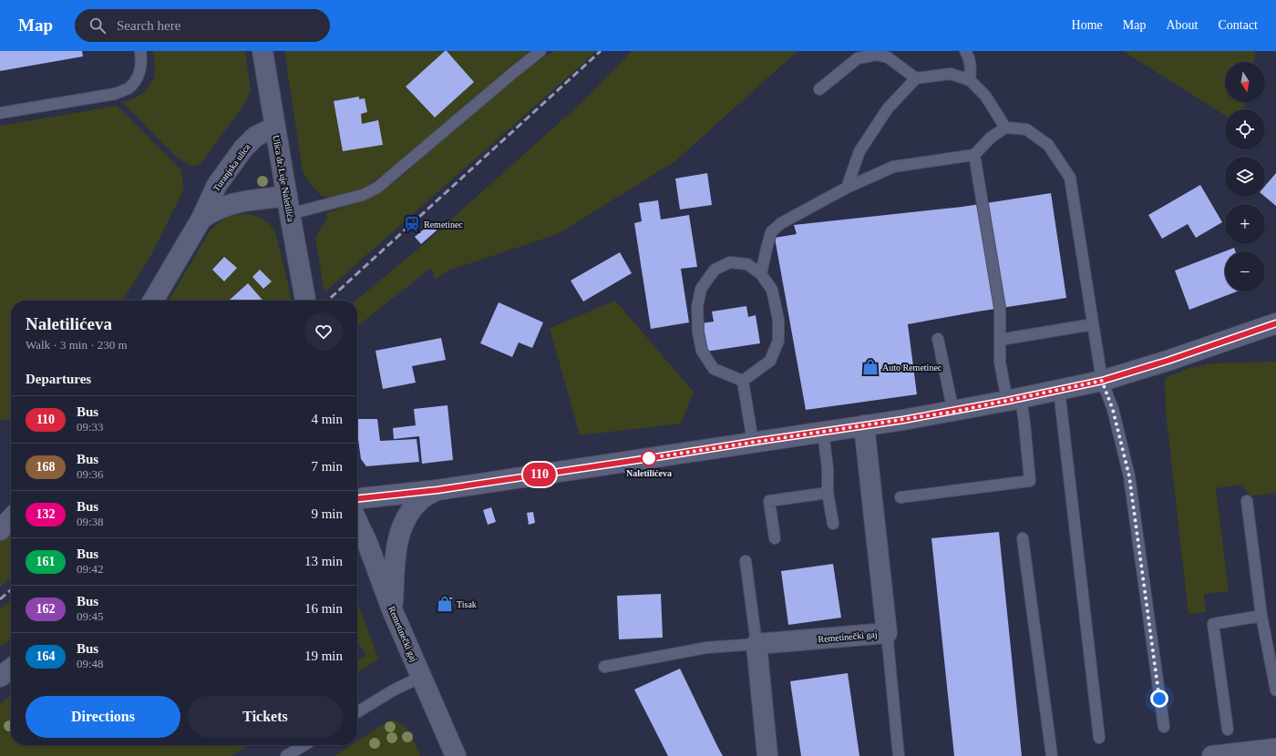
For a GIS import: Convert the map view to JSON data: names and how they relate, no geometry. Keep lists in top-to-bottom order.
{
  "streets": {
    "main road": ["Turanjska ulica", "Ulica dr. Luje Naletilića", "Remetinečki gaj"]
  },
  "crossings": [
    ["Turanjska ulica", "Ulica dr. Luje Naletilića"]
  ],
  "places": {
    "station": ["Remetinec"],
    "shop": ["Auto Remetinec", "Tisak"],
    "other": ["Naletilićeva"]
  },
  "lines": ["bus line 110"],
  "north": "bottom",
  "page": {
    "header": "Map",
    "search": "Search here",
    "nav": [
      "Home",
      "Map",
      "About",
      "Contact"
    ],
    "on_map": "110",
    "map_buttons": ["+", "−"],
    "heading": [
      ["Naletilićeva", "Walk · 3 min · 230 m"],
      "Departures"
    ],
    "list": [
      {
        "mark": "110",
        "name": "Bus",
        "note": "09:33",
        "value": "4 min"
      },
      {
        "mark": "168",
        "name": "Bus",
        "note": "09:36",
        "value": "7 min"
      },
      {
        "mark": "132",
        "name": "Bus",
        "note": "09:38",
        "value": "9 min"
      },
      {
        "mark": "161",
        "name": "Bus",
        "note": "09:42",
        "value": "13 min"
      },
      {
        "mark": "162",
        "name": "Bus",
        "note": "09:45",
        "value": "16 min"
      },
      {
        "mark": "164",
        "name": "Bus",
        "note": "09:48",
        "value": "19 min"
      }
    ],
    "buttons": ["Directions", "Tickets"]
  }
}
